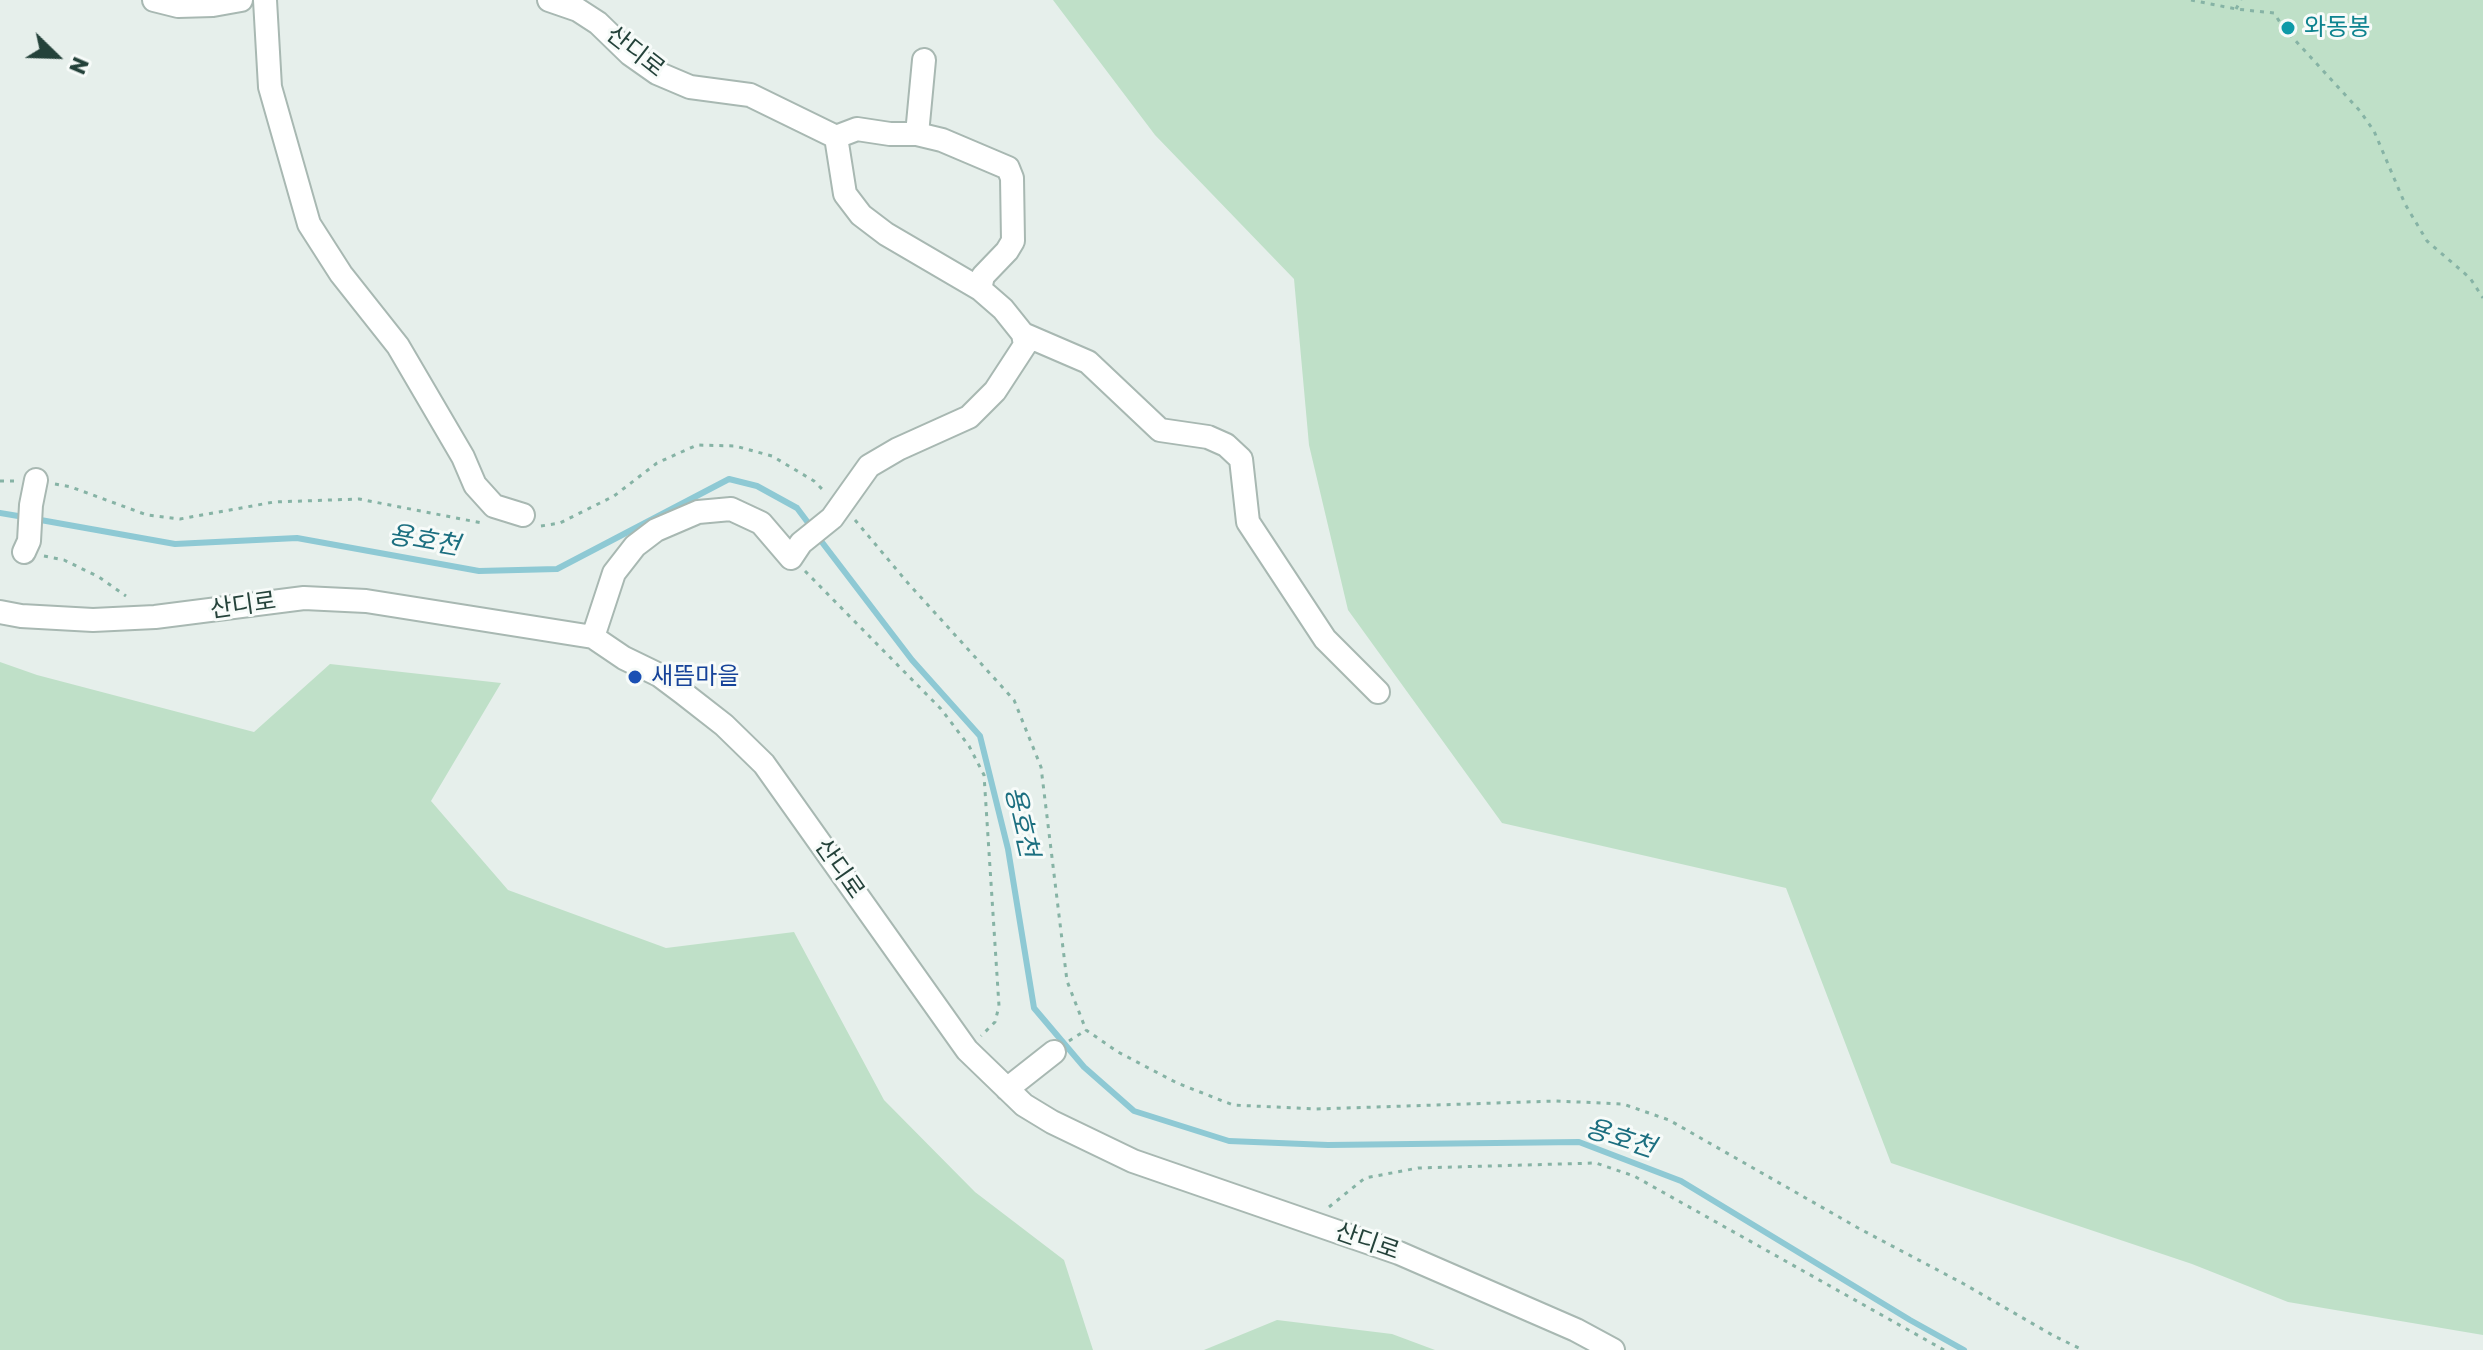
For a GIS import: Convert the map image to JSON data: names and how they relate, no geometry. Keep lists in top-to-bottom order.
{
  "streets": {
    "street": ["산디로"]
  },
  "water": ["용호천"],
  "places": ["와동봉", "새뜸마을"],
  "north": "bottom right"
}
